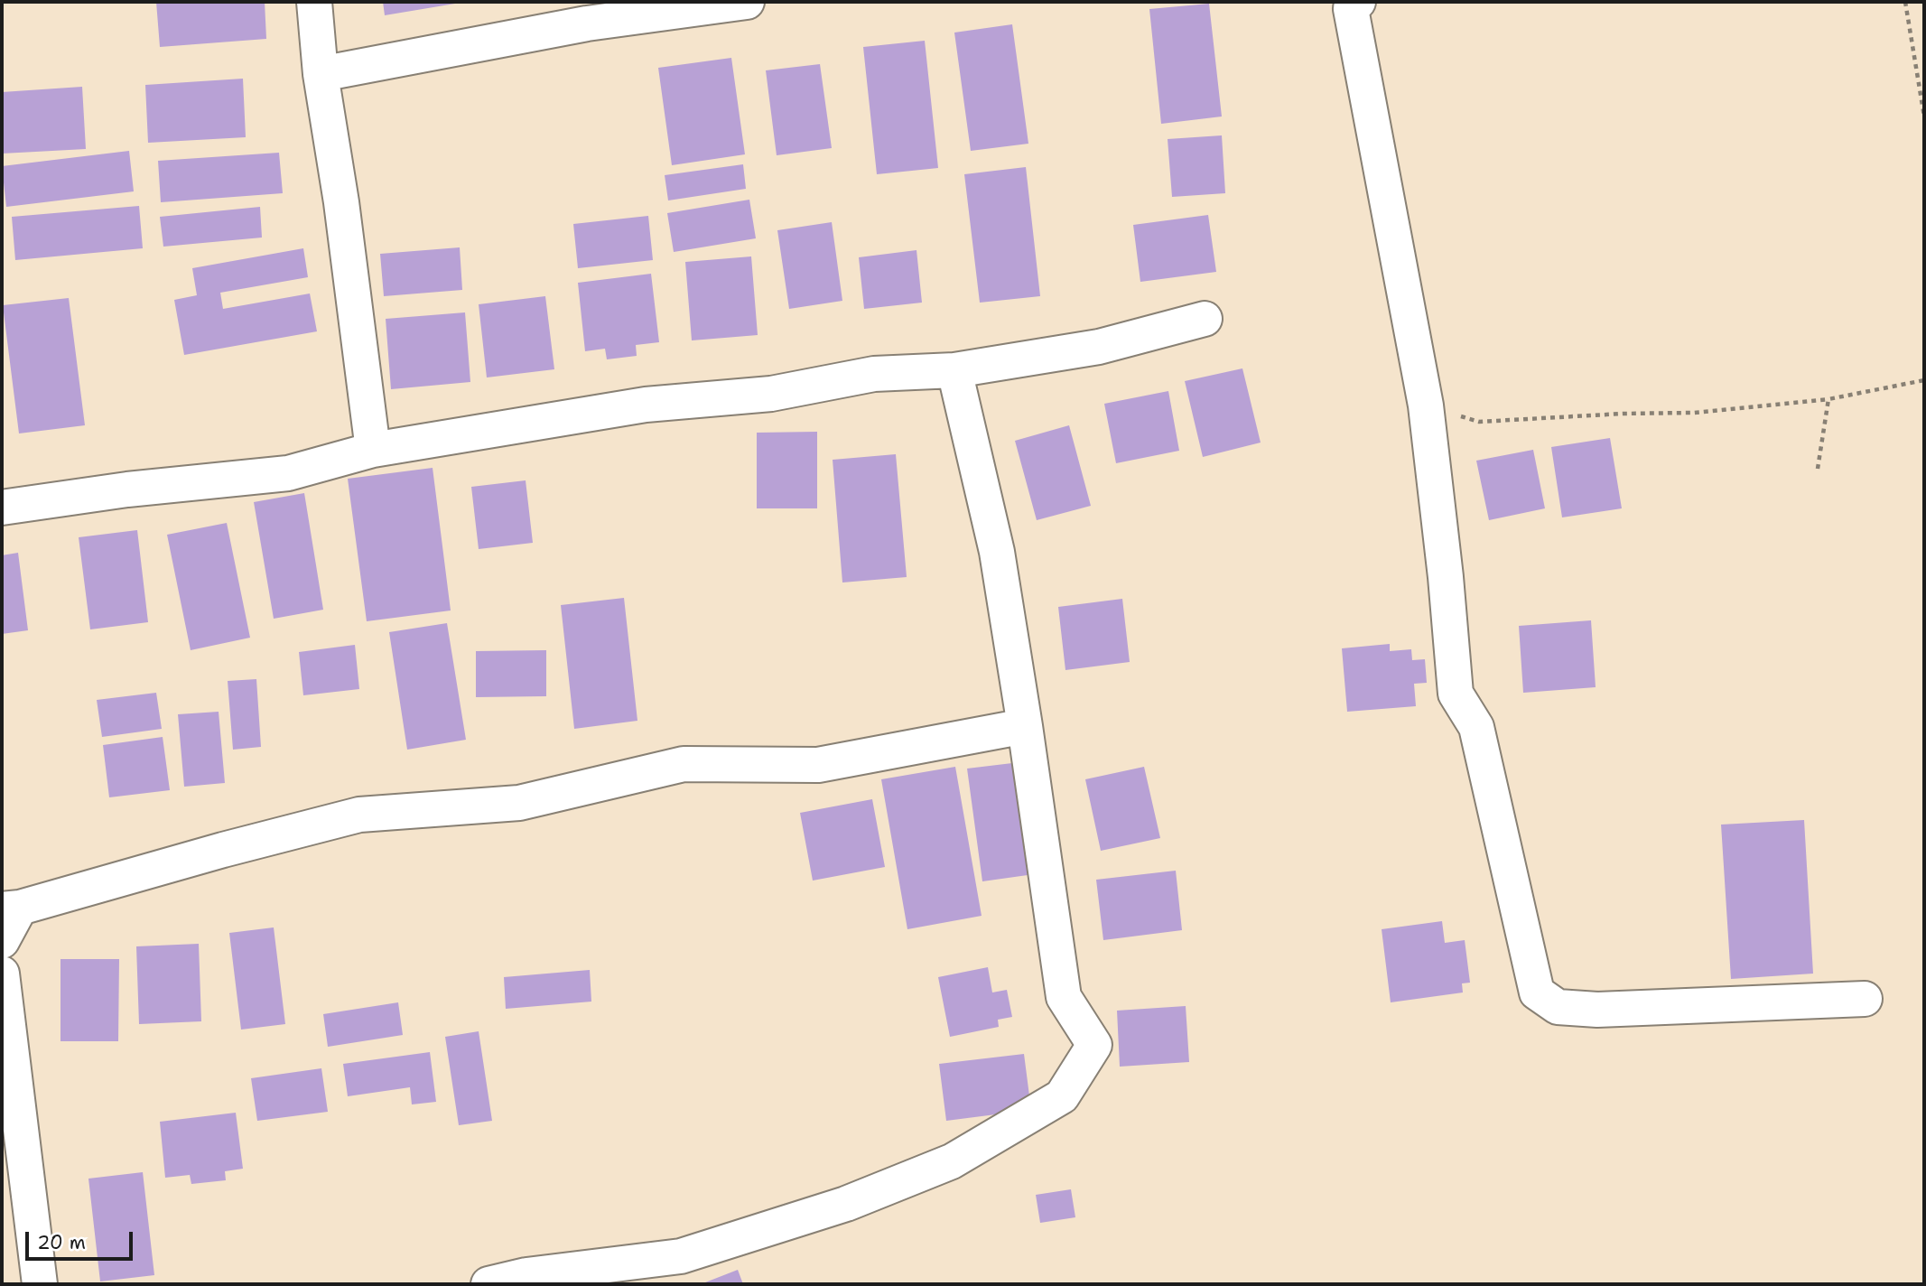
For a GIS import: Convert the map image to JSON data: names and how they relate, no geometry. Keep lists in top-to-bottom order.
{
  "scale_bar": "20 m"
}
